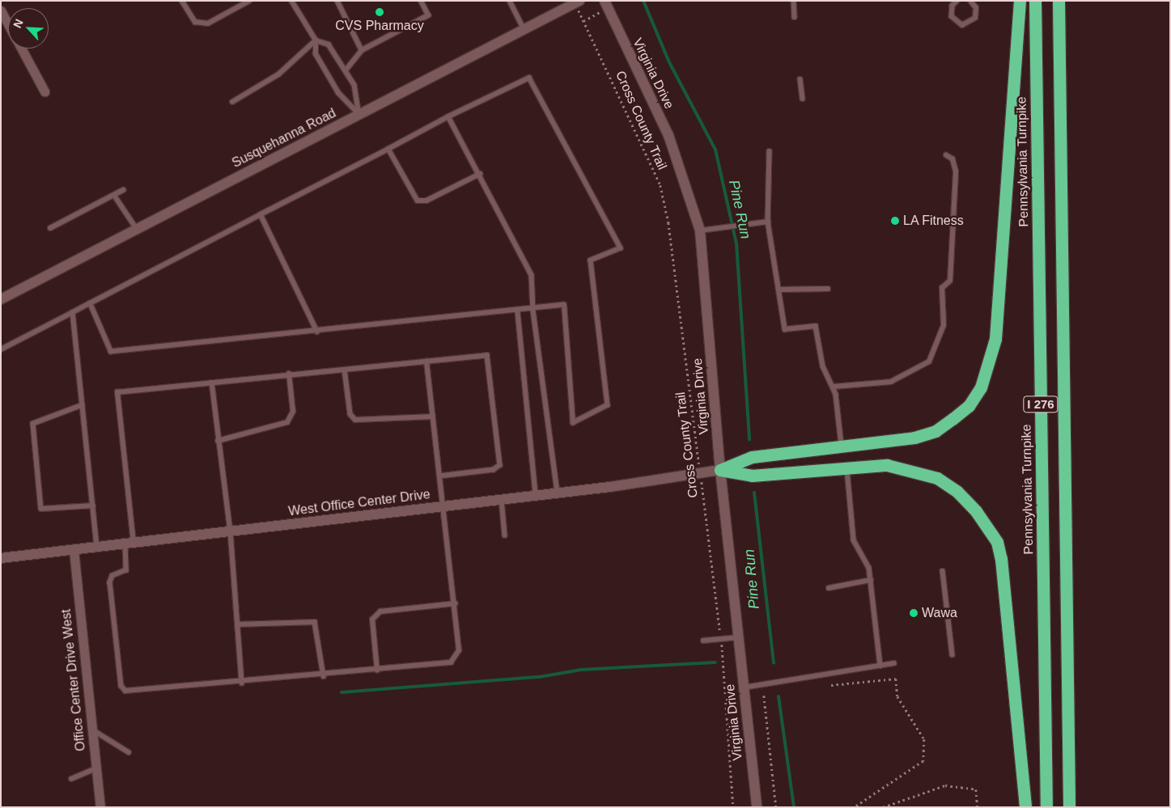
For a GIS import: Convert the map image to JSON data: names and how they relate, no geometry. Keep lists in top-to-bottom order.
{
  "streets": {
    "highway": ["Pennsylvania Turnpike", "I 276"],
    "main road": ["Virginia Drive", "Susquehanna Road", "West Office Center Drive"],
    "street": ["Office Center Drive West"],
    "path": ["Cross County Trail"]
  },
  "crossings": [
    ["Virginia Drive", "West Office Center Drive"],
    ["Cross County Trail", "Susquehanna Road"],
    ["Cross County Trail", "West Office Center Drive"],
    ["West Office Center Drive", "Office Center Drive West"]
  ],
  "water": ["Pine Run"],
  "places": ["CVS Pharmacy", "LA Fitness", "Wawa"],
  "north": "top left"
}
